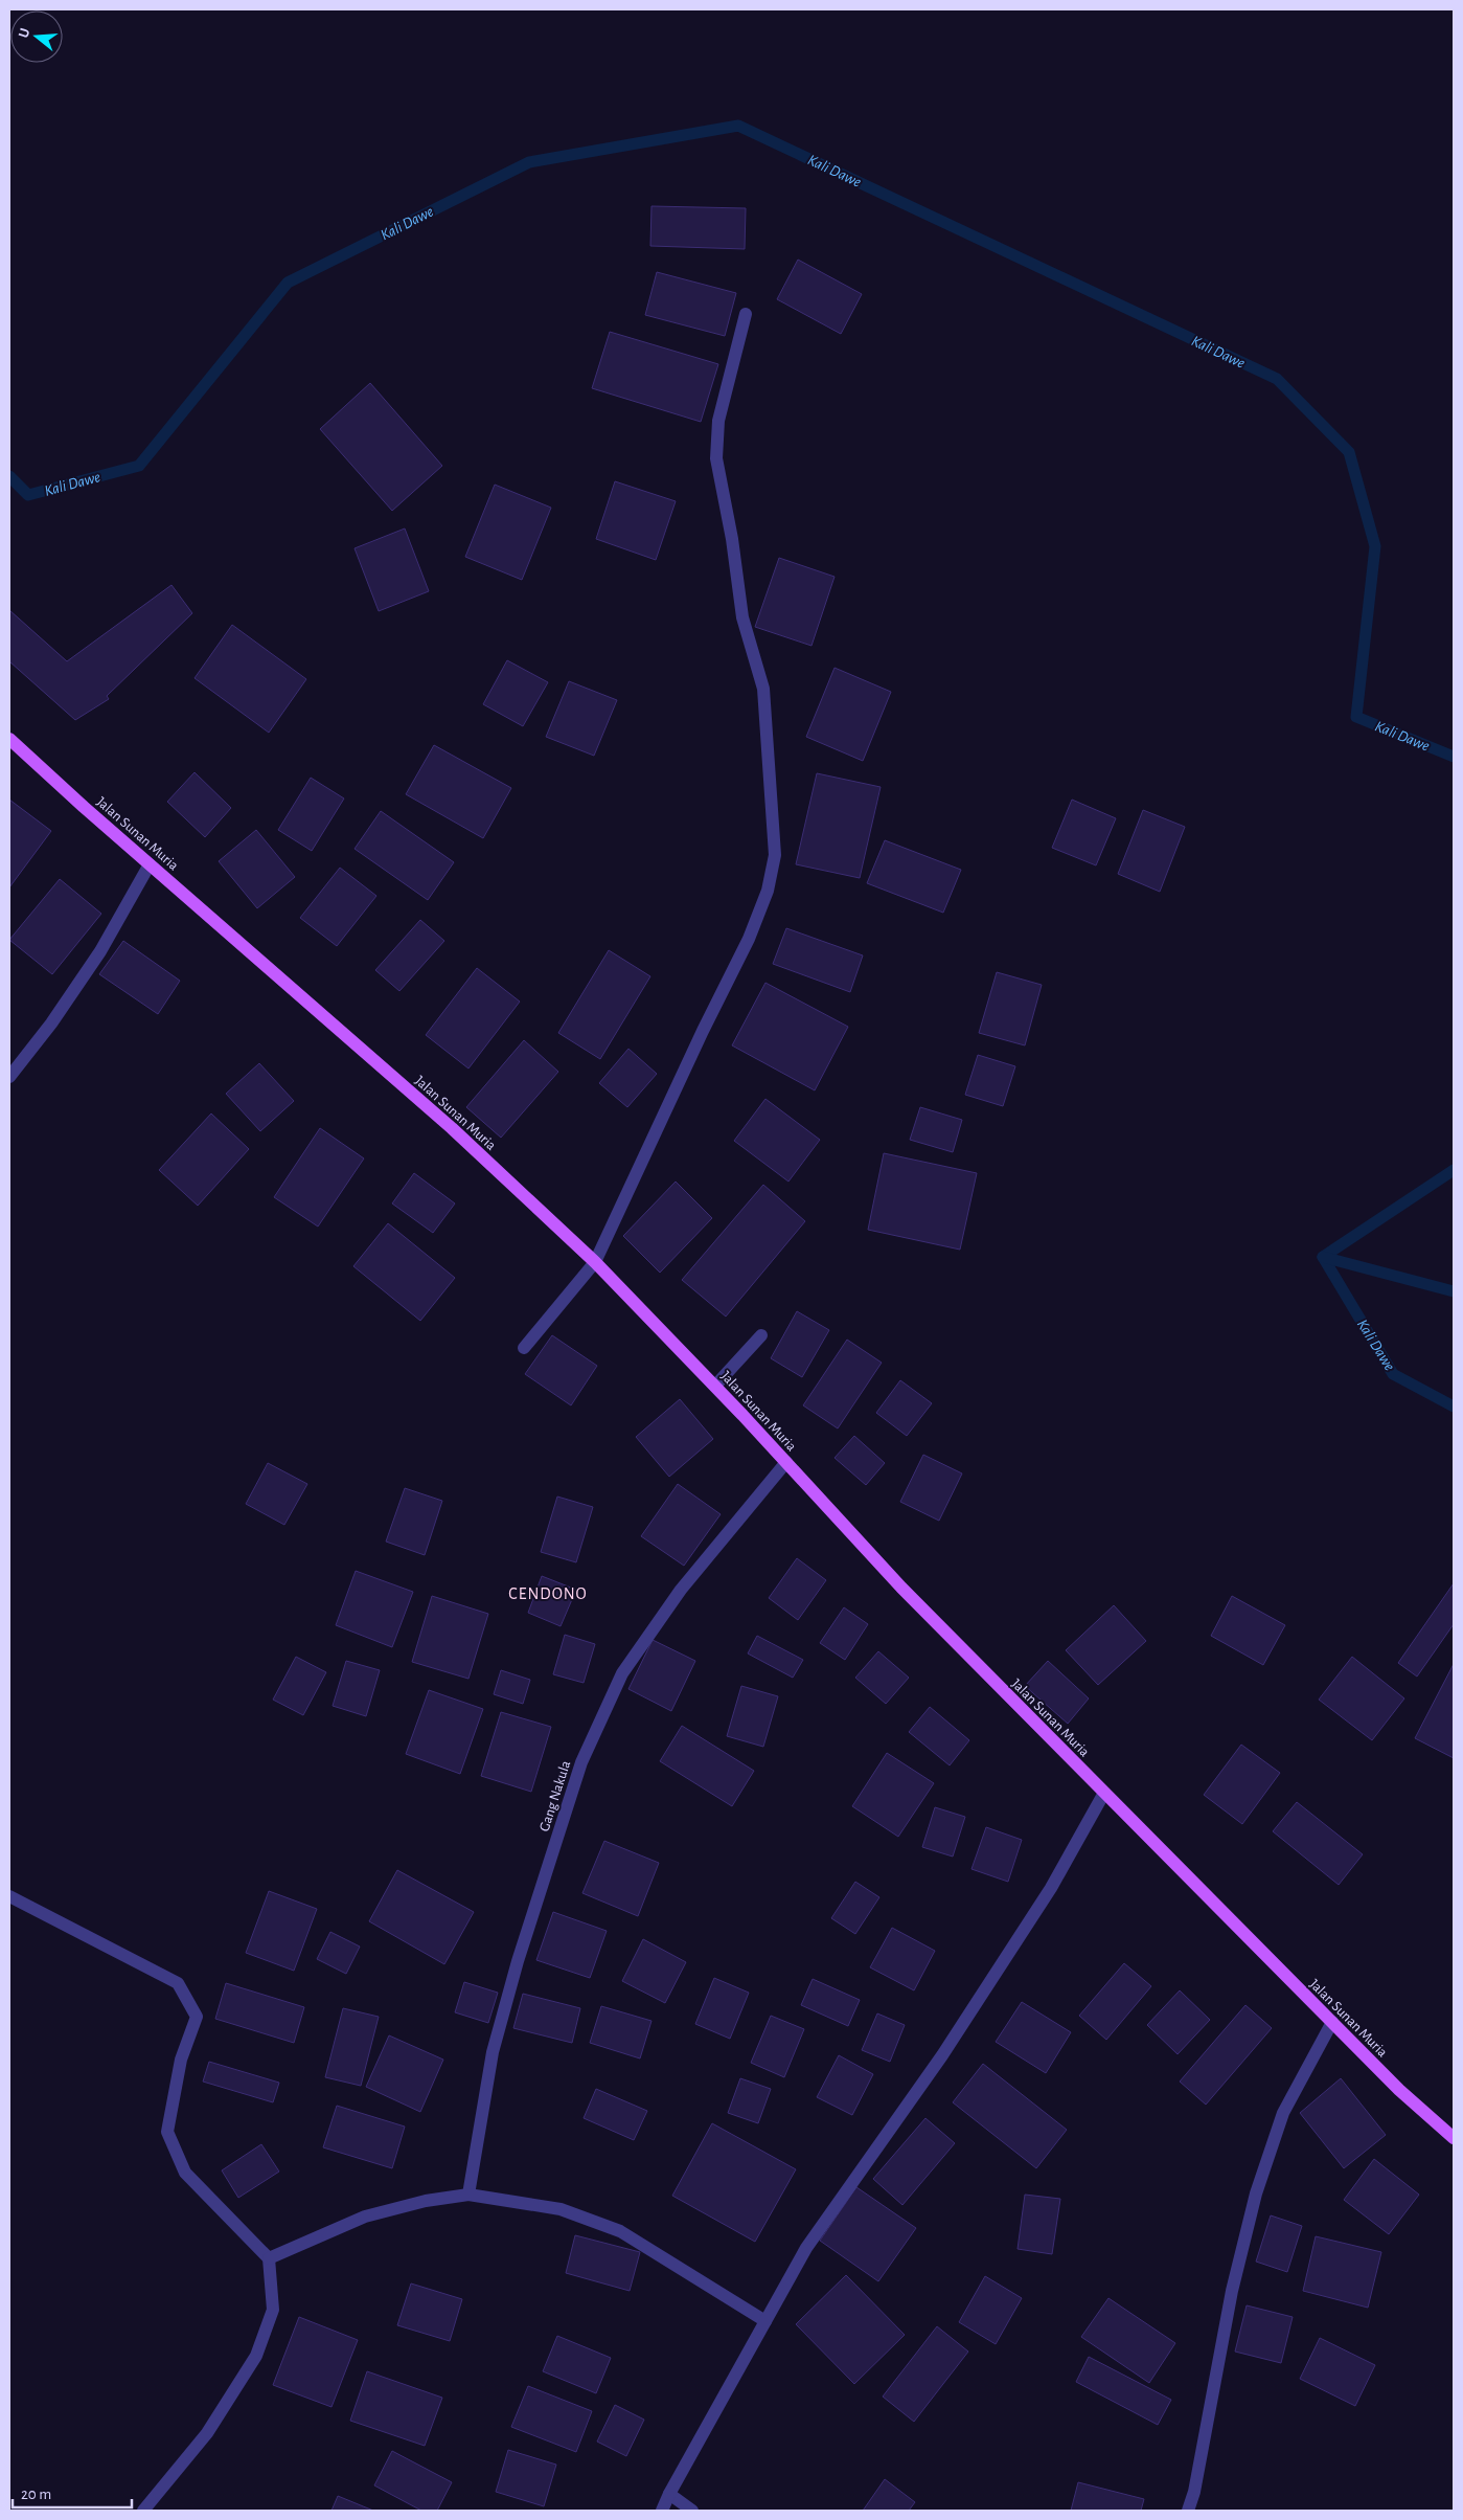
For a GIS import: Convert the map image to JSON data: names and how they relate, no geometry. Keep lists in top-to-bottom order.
{
  "streets": {
    "main road": ["Jalan Sunan Muria"],
    "street": ["Gang Nakula"]
  },
  "crossings": [
    ["Jalan Sunan Muria", "Gang Nakula"]
  ],
  "districts": ["CENDONO"],
  "water": ["Kali Dawe"],
  "scale_bar": "20 m",
  "north": "left"
}
